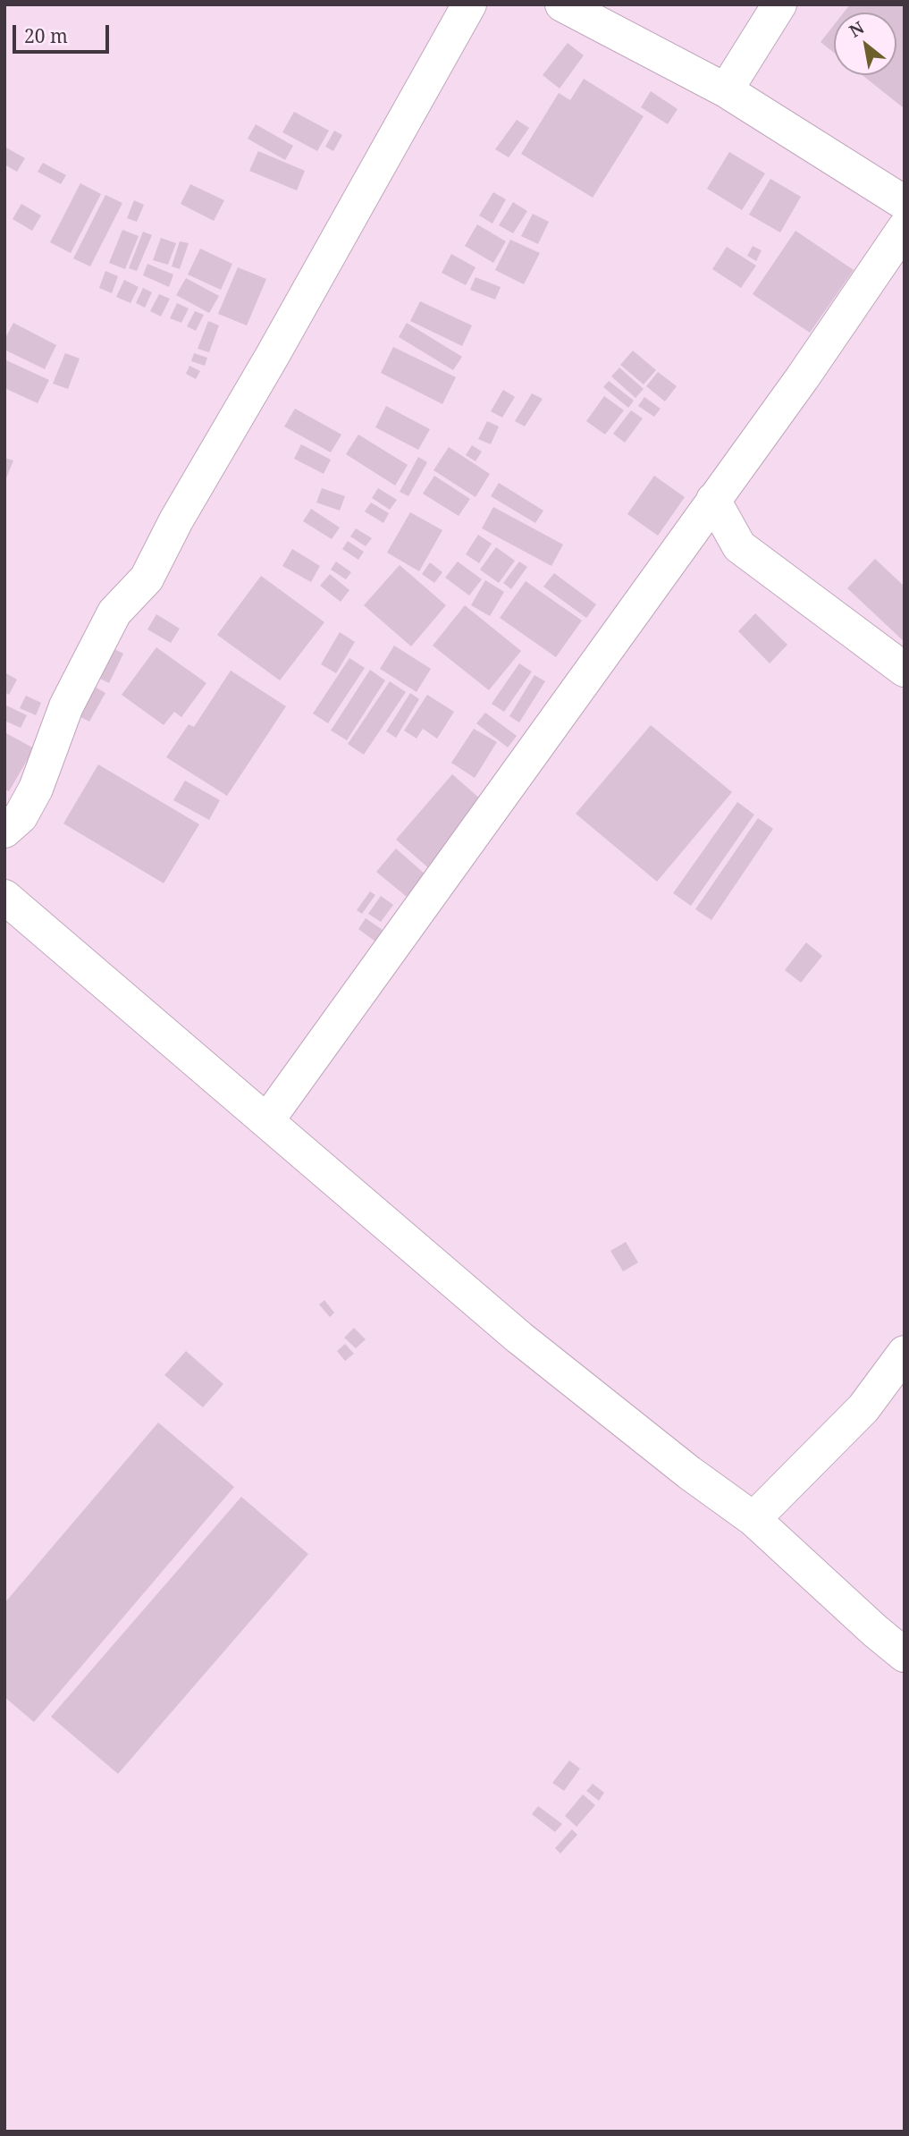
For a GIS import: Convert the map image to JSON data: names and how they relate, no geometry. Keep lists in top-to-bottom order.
{
  "scale_bar": "20 m",
  "north": "top left"
}
